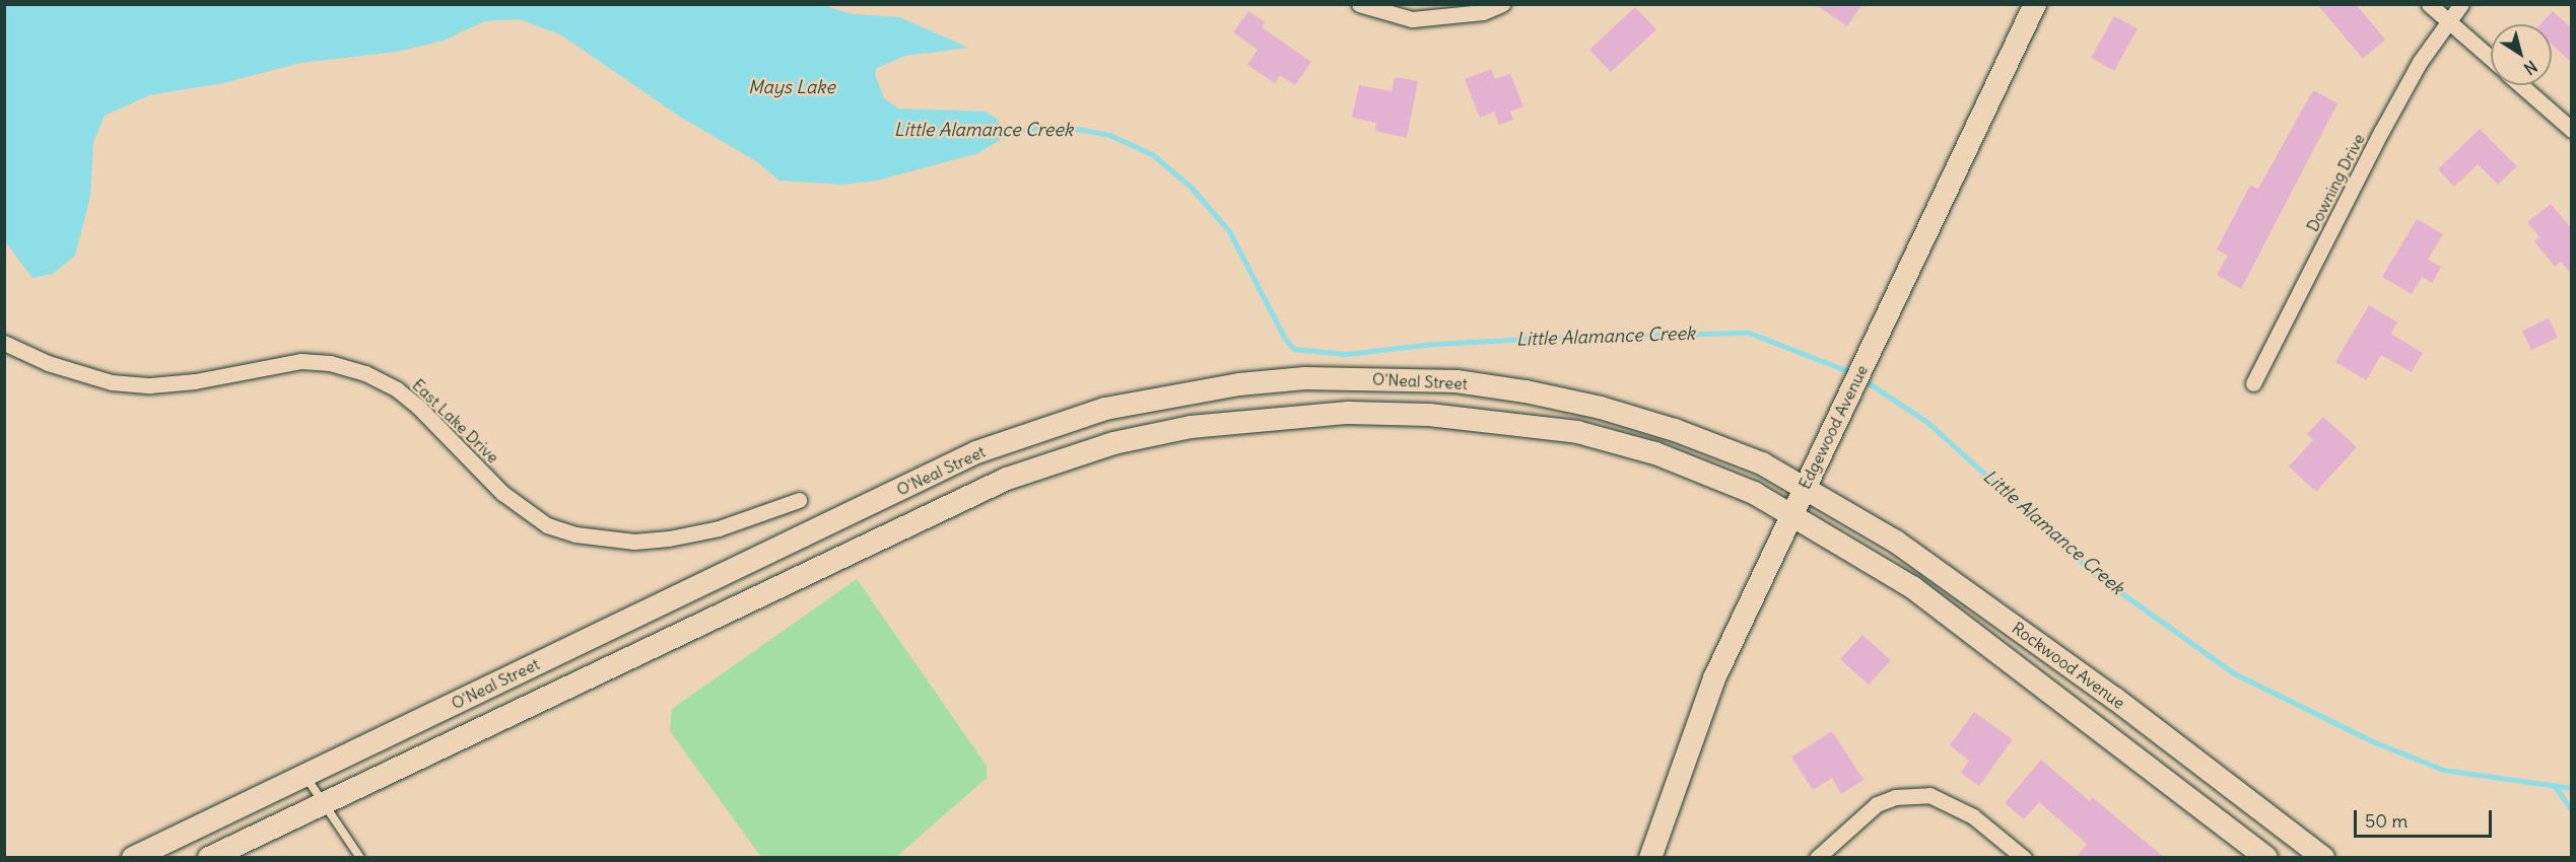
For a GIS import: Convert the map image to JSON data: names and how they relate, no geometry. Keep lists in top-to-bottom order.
{
  "streets": {
    "street": [
      "Downing Drive",
      "O'Neal Street",
      "East Lake Drive",
      "Edgewood Avenue",
      "Rockwood Avenue"
    ]
  },
  "crossings": [
    ["O'Neal Street", "Edgewood Avenue"],
    ["O'Neal Street", "Rockwood Avenue"],
    ["Edgewood Avenue", "Rockwood Avenue"]
  ],
  "water": ["Mays Lake", "Little Alamance Creek"],
  "scale_bar": "50 m",
  "north": "bottom right"
}
